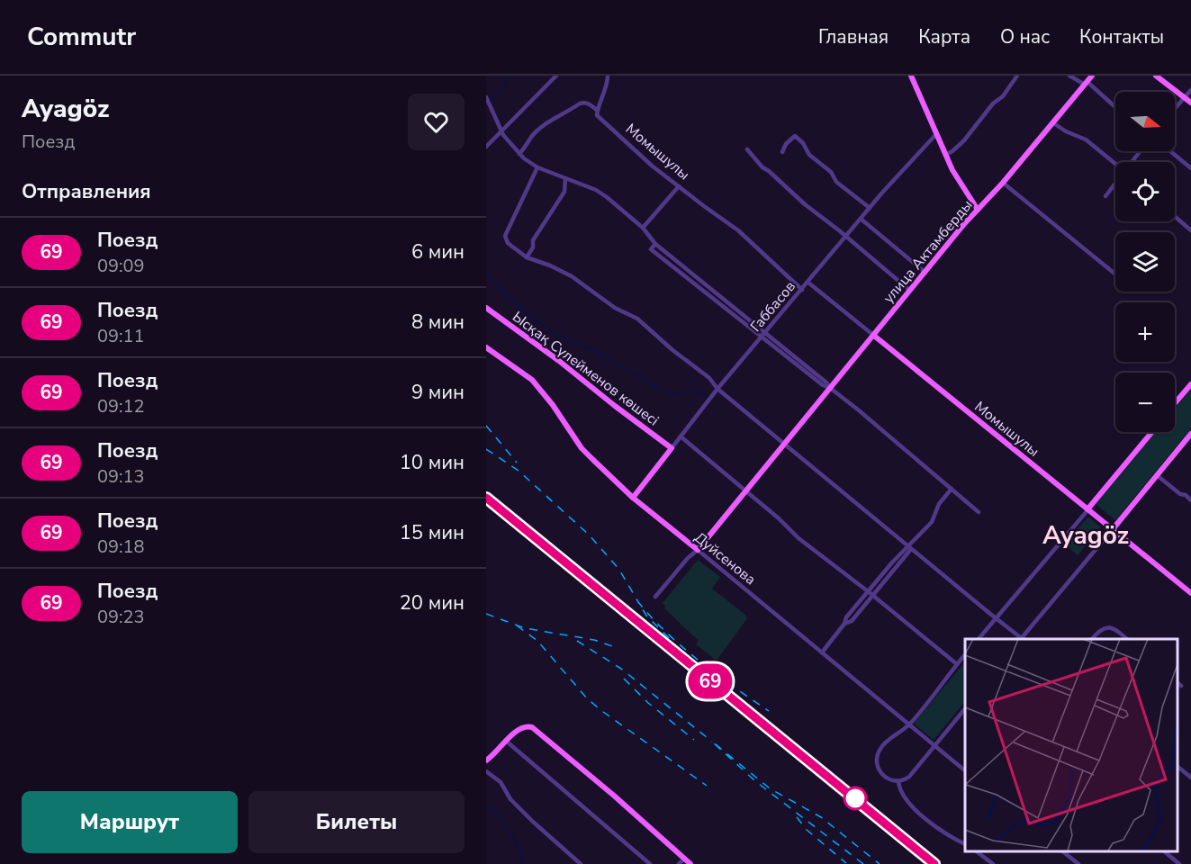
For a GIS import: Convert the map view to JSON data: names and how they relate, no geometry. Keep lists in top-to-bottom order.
{
  "streets": {
    "main road": [
      "Момышулы",
      "улица Актамберды",
      "Габбасов",
      "Ысқақ Сүлейменов көшесі",
      "Дуйсенова"
    ]
  },
  "crossings": [
    ["Момышулы", "улица Актамберды"],
    ["Момышулы", "Габбасов"],
    ["улица Актамберды", "Дуйсенова"],
    ["Габбасов", "Ысқақ Сүлейменов көшесі"],
    ["Габбасов", "Дуйсенова"]
  ],
  "districts": ["Ayagöz"],
  "north": "right",
  "page": {
    "header": "Commutr",
    "nav": [
      "Главная",
      "Карта",
      "О нас",
      "Контакты"
    ],
    "heading": [
      ["Ayagöz", "Поезд"],
      "Отправления"
    ],
    "on_map": "69",
    "map_buttons": ["+", "−"],
    "list": [
      {
        "mark": "69",
        "name": "Поезд",
        "note": "09:09",
        "value": "6 мин"
      },
      {
        "mark": "69",
        "name": "Поезд",
        "note": "09:11",
        "value": "8 мин"
      },
      {
        "mark": "69",
        "name": "Поезд",
        "note": "09:12",
        "value": "9 мин"
      },
      {
        "mark": "69",
        "name": "Поезд",
        "note": "09:13",
        "value": "10 мин"
      },
      {
        "mark": "69",
        "name": "Поезд",
        "note": "09:18",
        "value": "15 мин"
      },
      {
        "mark": "69",
        "name": "Поезд",
        "note": "09:23",
        "value": "20 мин"
      }
    ],
    "buttons": ["Маршрут", "Билеты"]
  }
}
